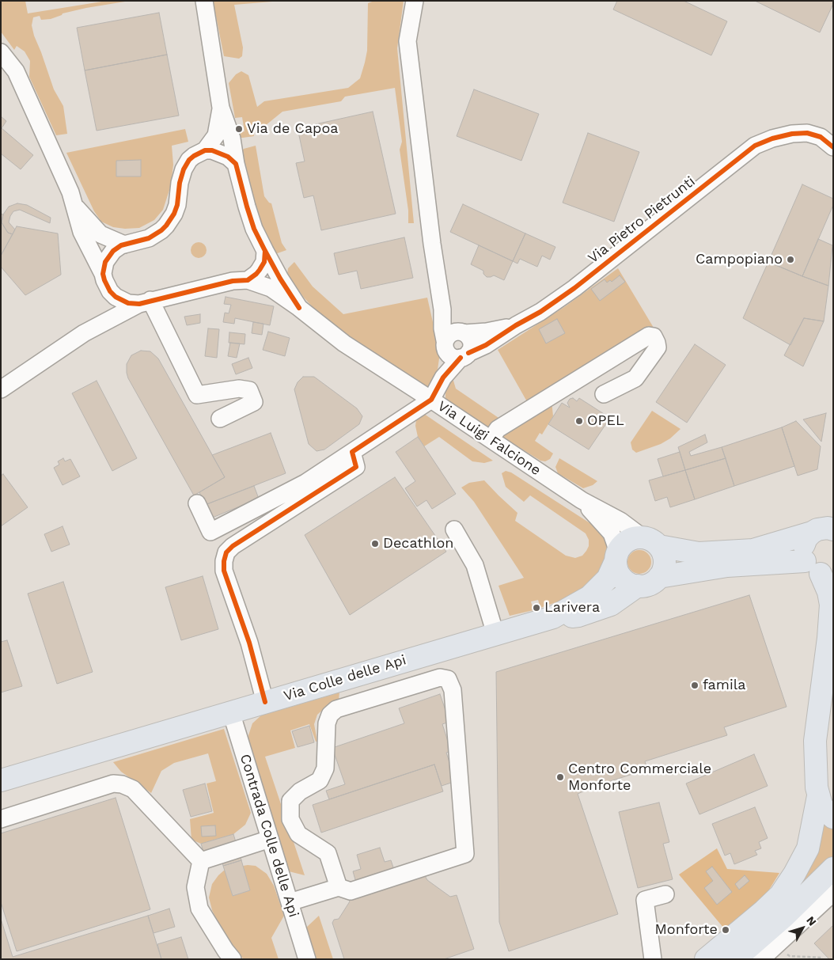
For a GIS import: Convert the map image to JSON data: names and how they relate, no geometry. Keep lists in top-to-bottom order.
{
  "streets": {
    "main road": ["Via Colle delle Api"],
    "street": ["Via Pietro Pietrunti", "Via Luigi Falcione", "Contrada Colle delle Api"]
  },
  "crossings": [
    ["Via Pietro Pietrunti", "Via Luigi Falcione"],
    ["Via Luigi Falcione", "Via Colle delle Api"],
    ["Via Colle delle Api", "Contrada Colle delle Api"]
  ],
  "places": [
    "Via de Capoa",
    "Campopiano",
    "OPEL",
    "Decathlon",
    "Larivera",
    "famila",
    "Centro Commerciale Monforte",
    "Monforte"
  ],
  "north": "top right"
}
